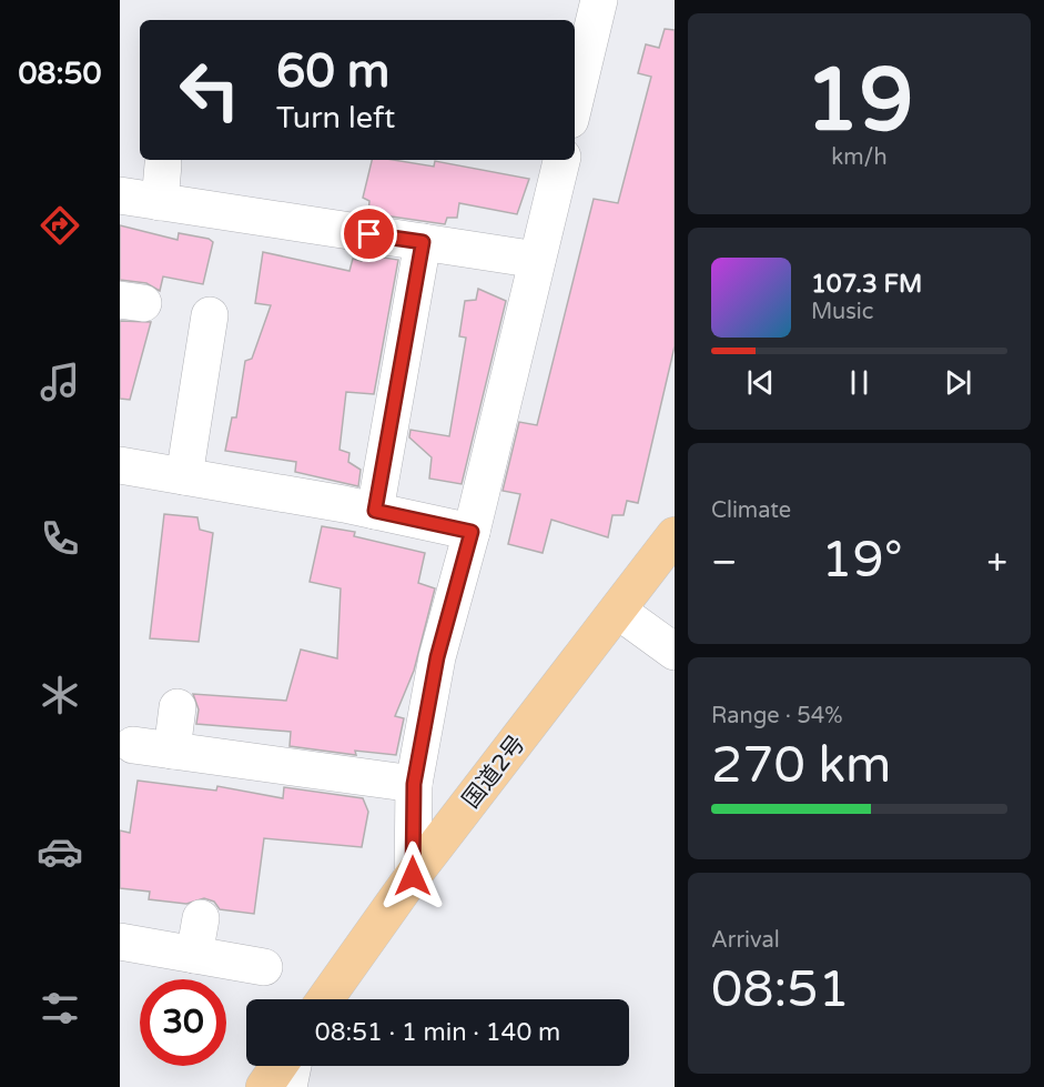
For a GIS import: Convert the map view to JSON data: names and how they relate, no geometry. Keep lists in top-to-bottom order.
{
  "streets": {
    "highway": ["国道2号"]
  },
  "page": {
    "tabs": "08:50",
    "tile": [
      ["19", "km/h"],
      "Climate",
      ["Range · 54%", "270 km"],
      ["Arrival", "08:51"]
    ],
    "turn": ["60 m", "Turn left"],
    "song": ["107.3 FM", "Music"],
    "heat": ["−", "19°", "+"],
    "limit": "30",
    "trip": "08:51 · 1 min · 140 m"
  }
}
